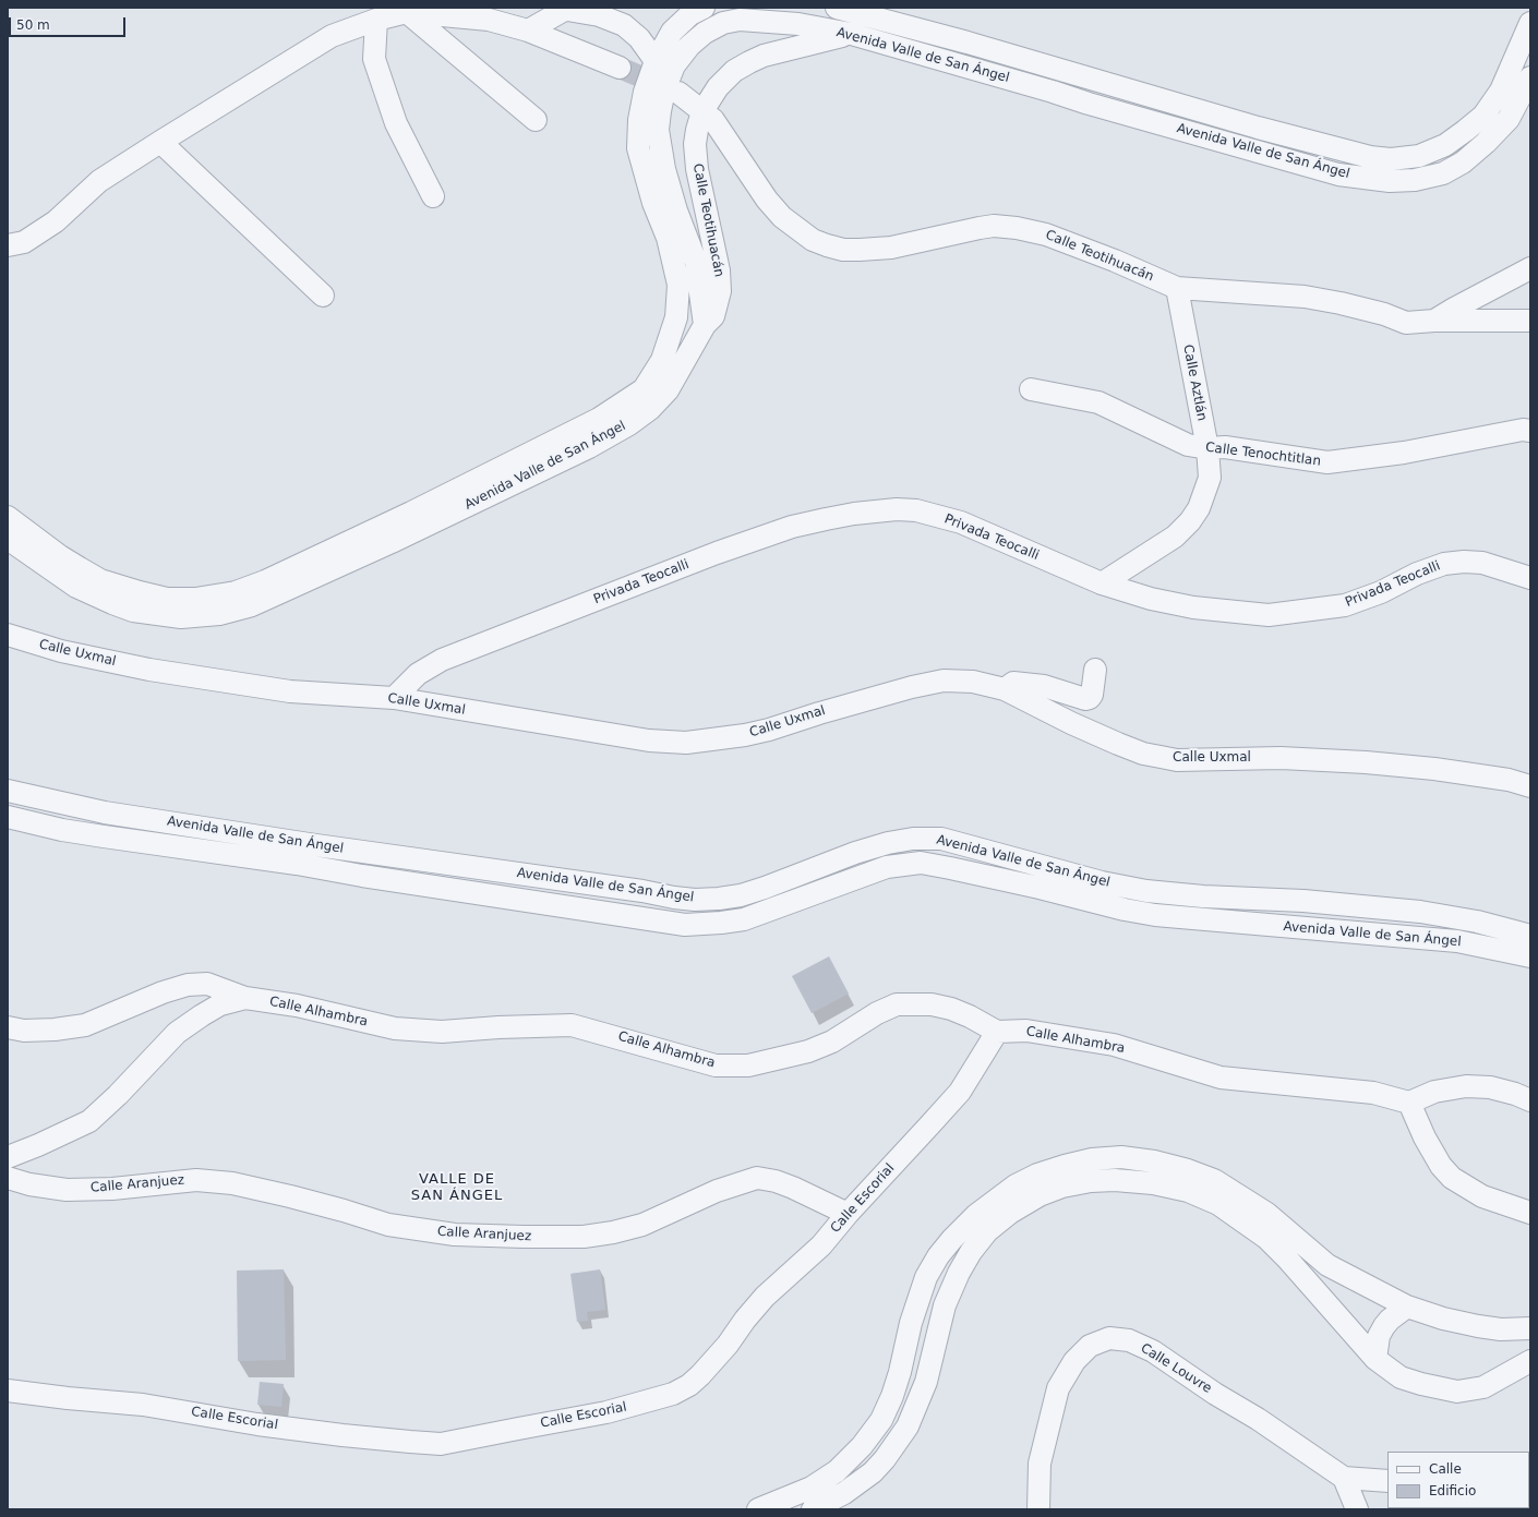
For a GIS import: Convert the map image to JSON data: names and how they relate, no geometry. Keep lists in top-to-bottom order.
{
  "streets": {
    "street": [
      "Avenida Valle de San Ángel",
      "Calle Teotihuacán",
      "Calle Aztlán",
      "Calle Tenochtitlan",
      "Privada Teocalli",
      "Calle Uxmal",
      "Calle Alhambra",
      "Calle Aranjuez",
      "Calle Escorial",
      "Calle Louvre"
    ]
  },
  "crossings": [
    ["Avenida Valle de San Ángel", "Calle Teotihuacán"],
    ["Calle Teotihuacán", "Calle Aztlán"],
    ["Calle Aztlán", "Calle Tenochtitlan"],
    ["Calle Aztlán", "Privada Teocalli"],
    ["Privada Teocalli", "Calle Uxmal"],
    ["Calle Alhambra", "Calle Escorial"],
    ["Calle Aranjuez", "Calle Escorial"]
  ],
  "districts": ["VALLE DE SAN ÁNGEL"],
  "legend": ["Calle", "Edificio"],
  "scale_bar": "50 m"
}
